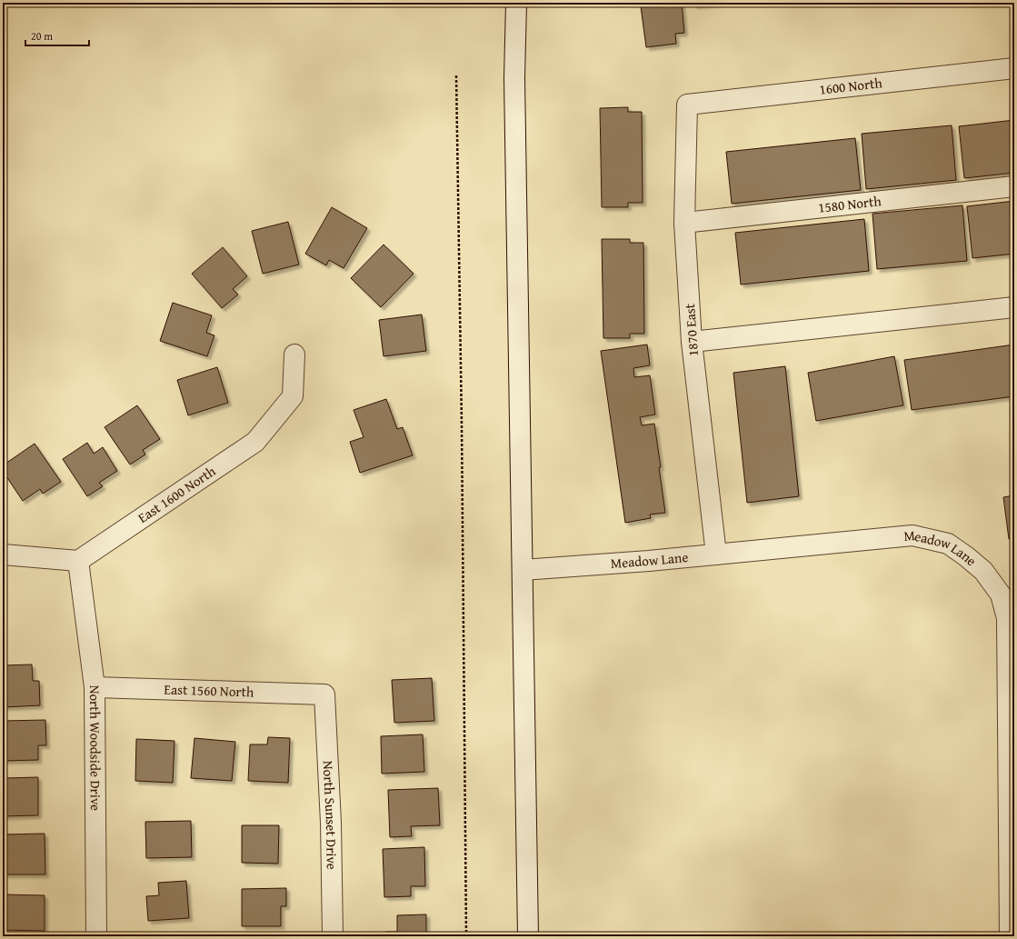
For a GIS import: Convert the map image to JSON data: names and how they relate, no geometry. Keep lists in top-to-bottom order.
{
  "streets": {
    "street": [
      "1600 North",
      "1580 North",
      "1870 East",
      "East 1600 North",
      "Meadow Lane",
      "East 1560 North",
      "North Woodside Drive",
      "North Sunset Drive"
    ]
  },
  "crossings": [
    ["1600 North", "1870 East"],
    ["1580 North", "1870 East"],
    ["1870 East", "Meadow Lane"],
    ["East 1600 North", "North Woodside Drive"],
    ["East 1560 North", "North Woodside Drive"],
    ["East 1560 North", "North Sunset Drive"]
  ],
  "scale_bar": "20 m"
}
